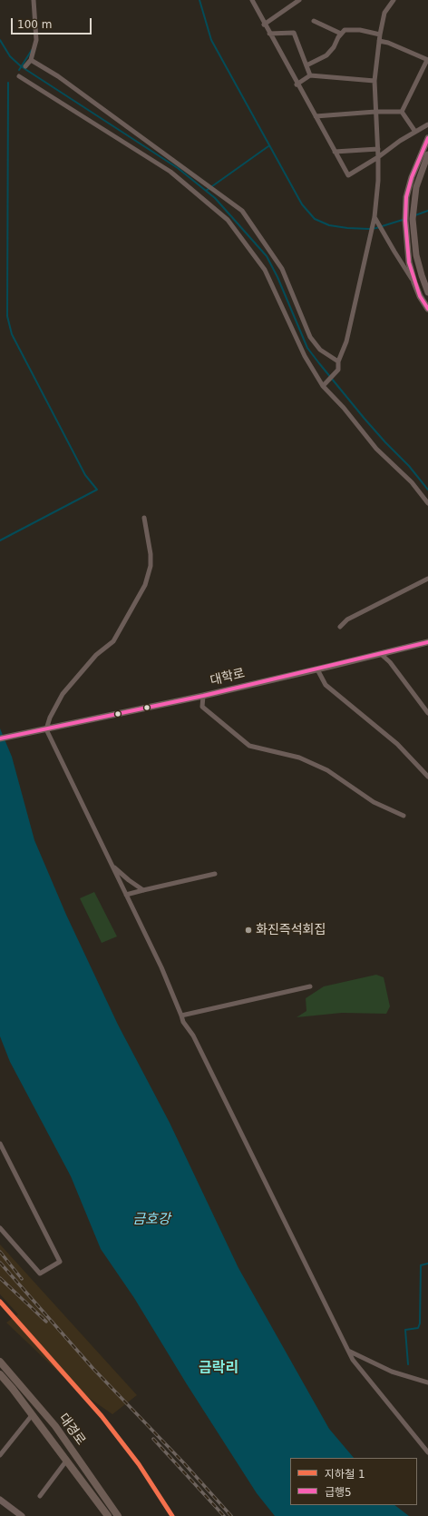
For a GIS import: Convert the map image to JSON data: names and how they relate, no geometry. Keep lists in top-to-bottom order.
{
  "streets": {
    "main road": ["대학로", "대경로"]
  },
  "districts": ["금락리"],
  "water": ["금호강"],
  "places": ["화진즉석회집"],
  "lines": ["transit line 급행5", "metro line 1"],
  "legend": ["지하철 1", "급행5"],
  "scale_bar": "100 m"
}
